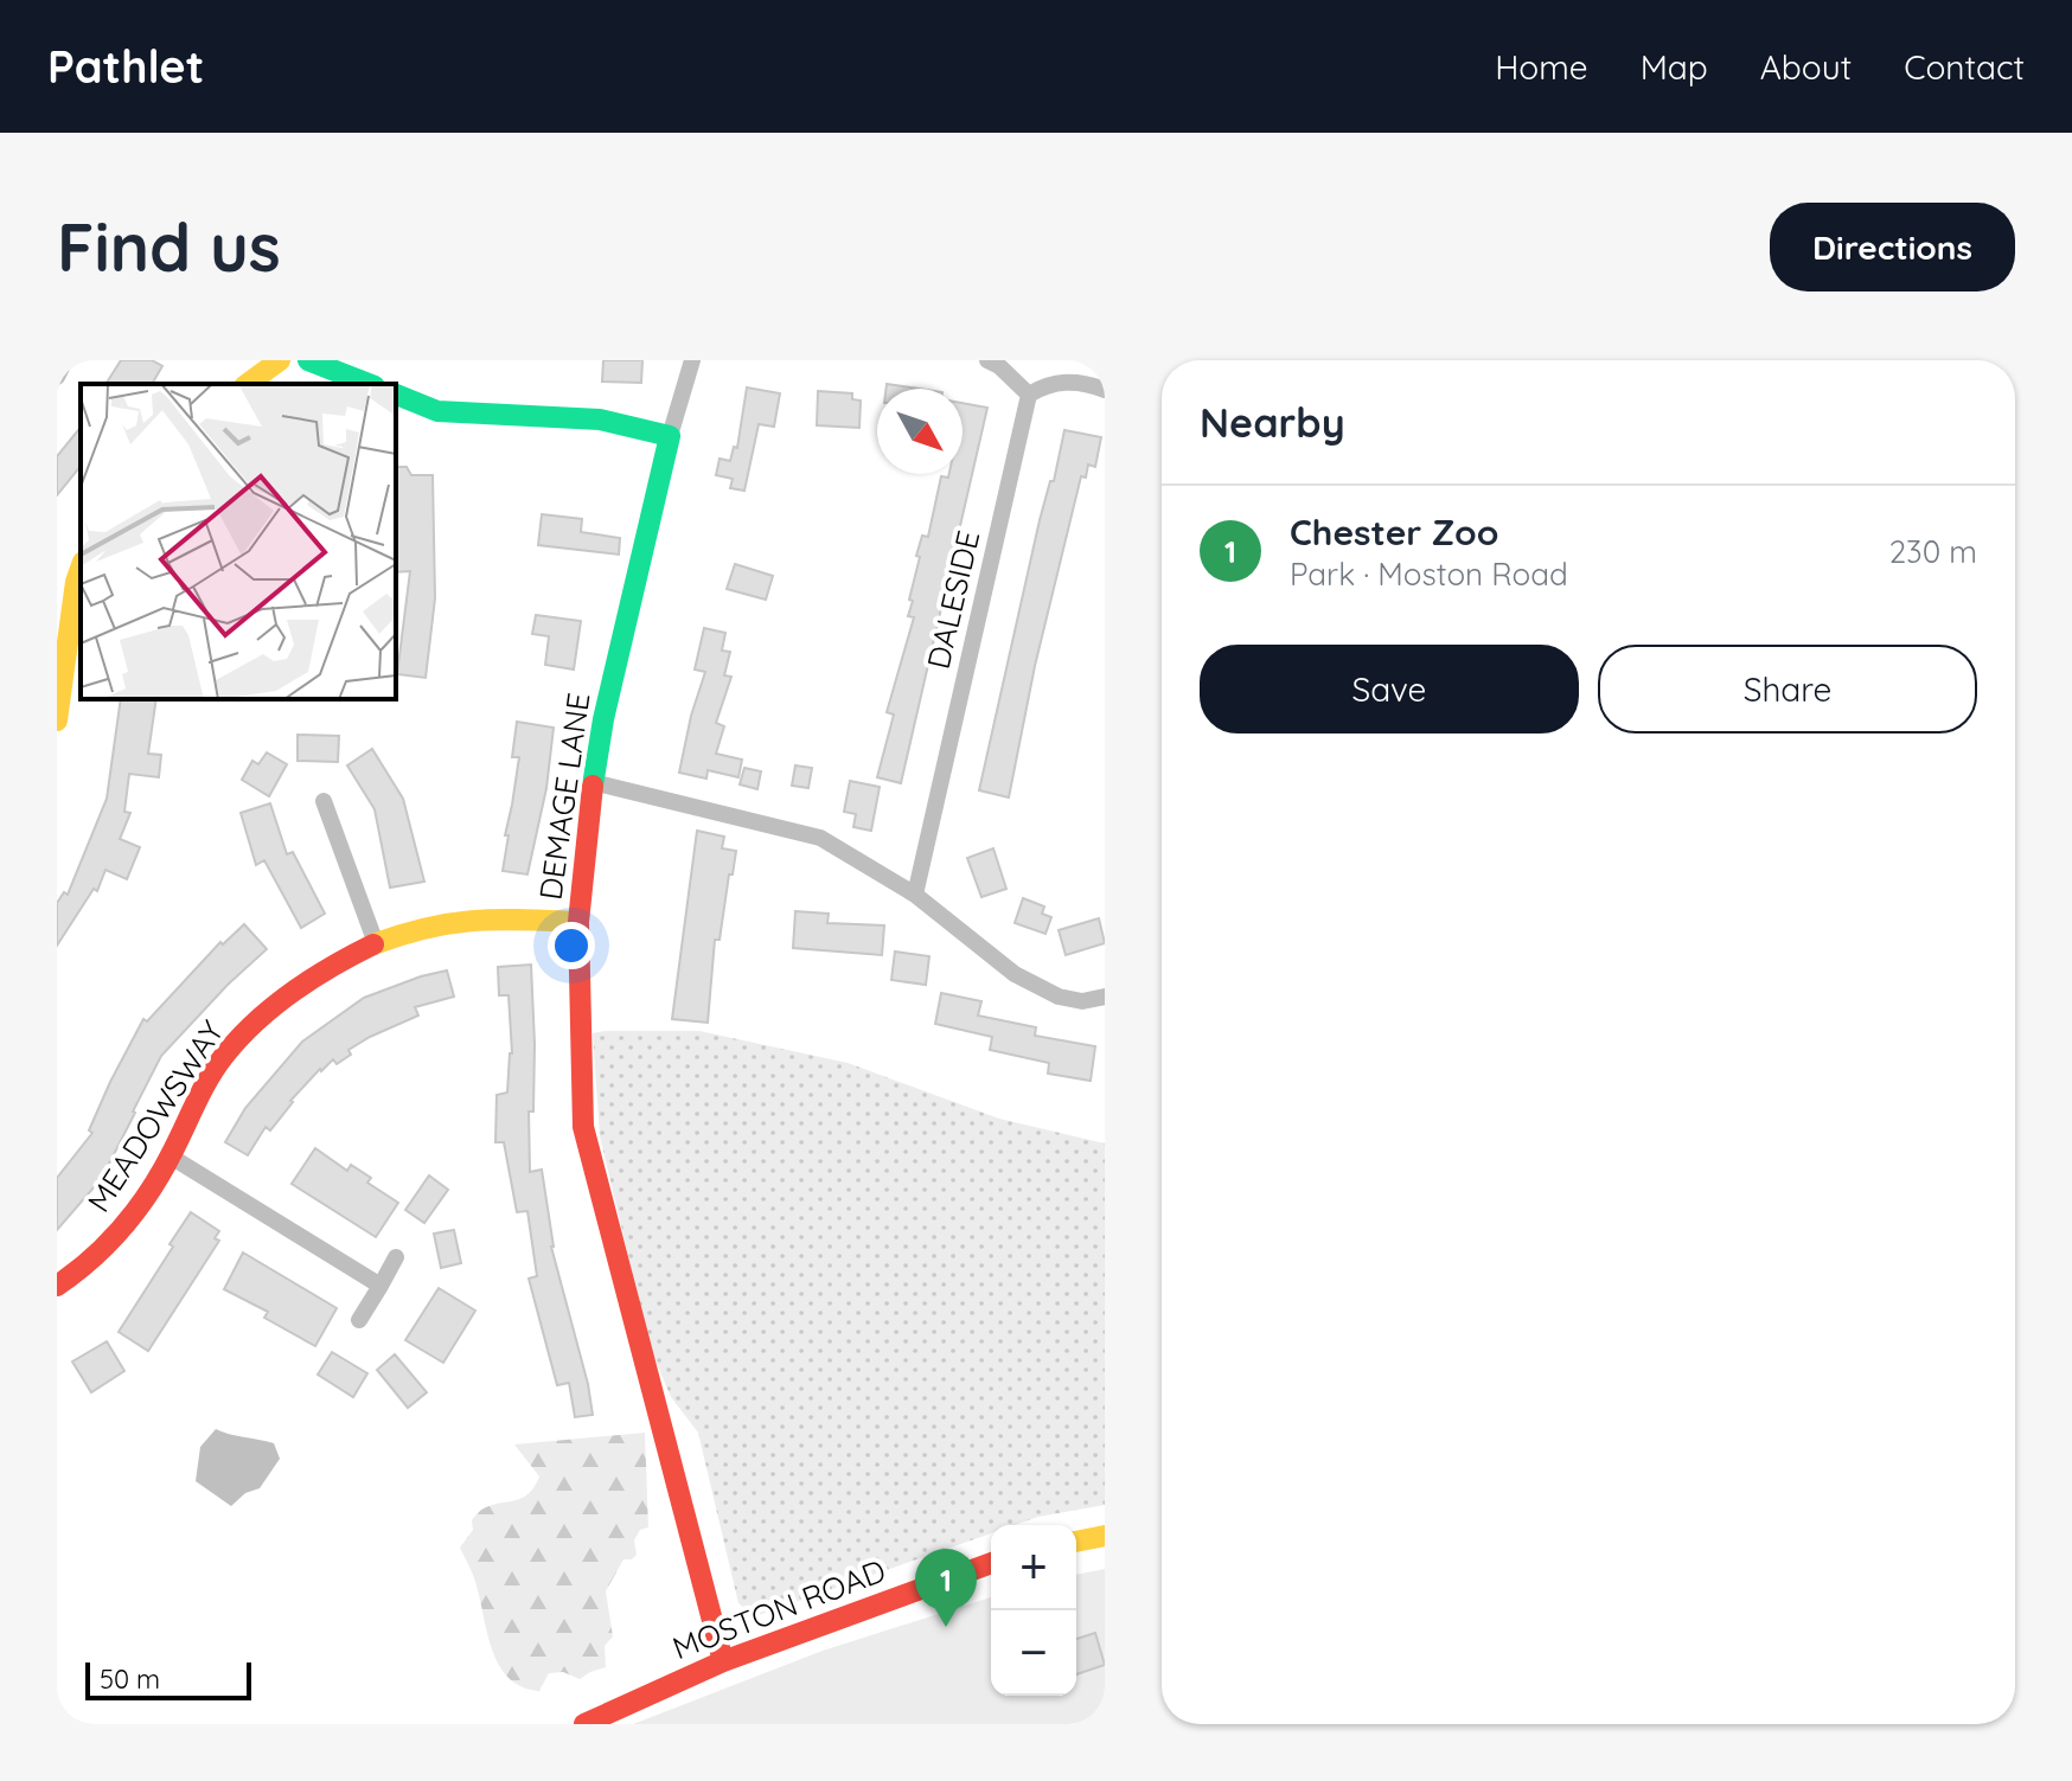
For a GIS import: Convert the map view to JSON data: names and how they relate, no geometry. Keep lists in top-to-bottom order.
{
  "streets": {
    "main road": ["DEMAGE LANE", "MEADOWSWAY", "MOSTON ROAD"],
    "street": ["DALESIDE"]
  },
  "crossings": [
    ["DEMAGE LANE", "MEADOWSWAY"],
    ["DEMAGE LANE", "MOSTON ROAD"]
  ],
  "scale_bar": "50 m",
  "north": "bottom right",
  "page": {
    "header": "Pathlet",
    "nav": [
      "Home",
      "Map",
      "About",
      "Contact"
    ],
    "buttons": [
      "Directions",
      ["Save", "Share"]
    ],
    "title": "Find us",
    "heading": "Nearby",
    "list": [
      {
        "mark": "1",
        "name": "Chester Zoo",
        "note": "Park · Moston Road",
        "value": "230 m"
      }
    ],
    "map_buttons": ["+", "−"],
    "pins": "1",
    "scale": "50 m"
  }
}
